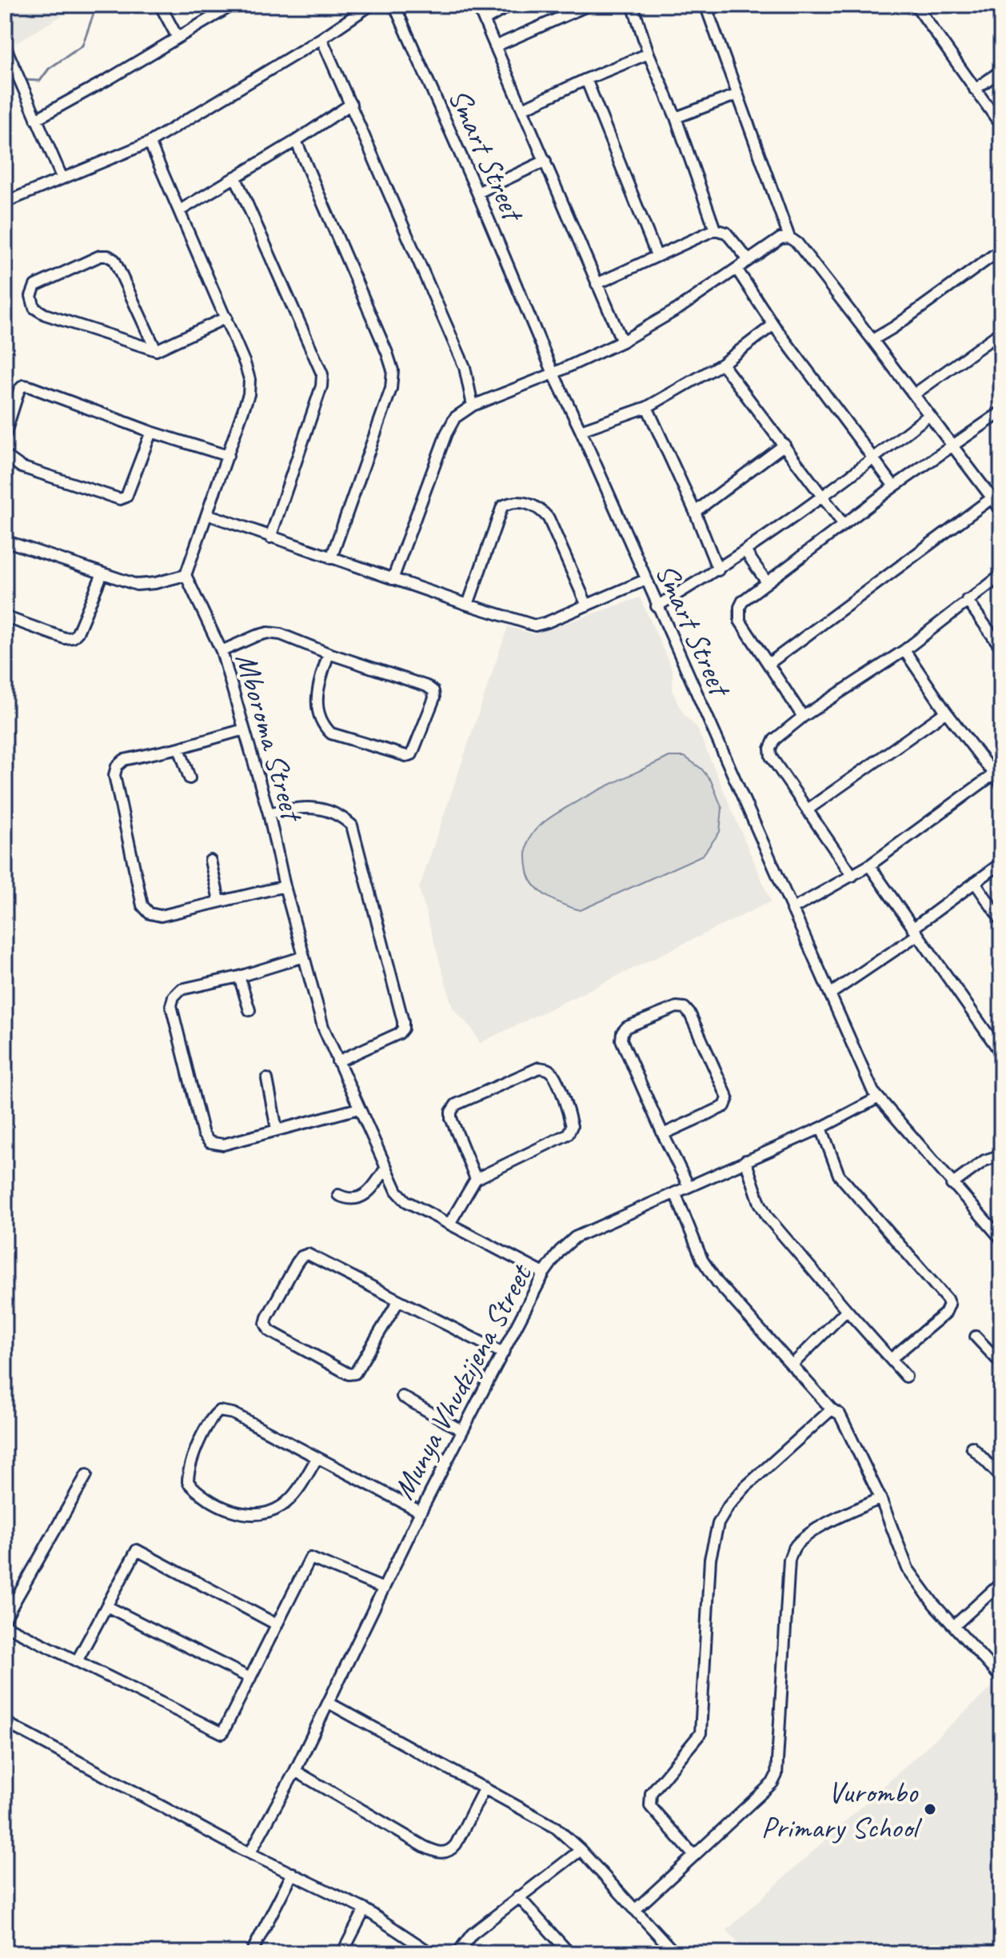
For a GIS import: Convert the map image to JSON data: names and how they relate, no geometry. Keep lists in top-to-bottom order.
{
  "streets": {
    "street": ["Smart Street", "Mboroma Street", "Munya Vhudzijena Street"]
  },
  "crossings": [
    ["Smart Street", "Munya Vhudzijena Street"],
    ["Mboroma Street", "Munya Vhudzijena Street"]
  ],
  "places": ["Vurombo Primary School"]
}
